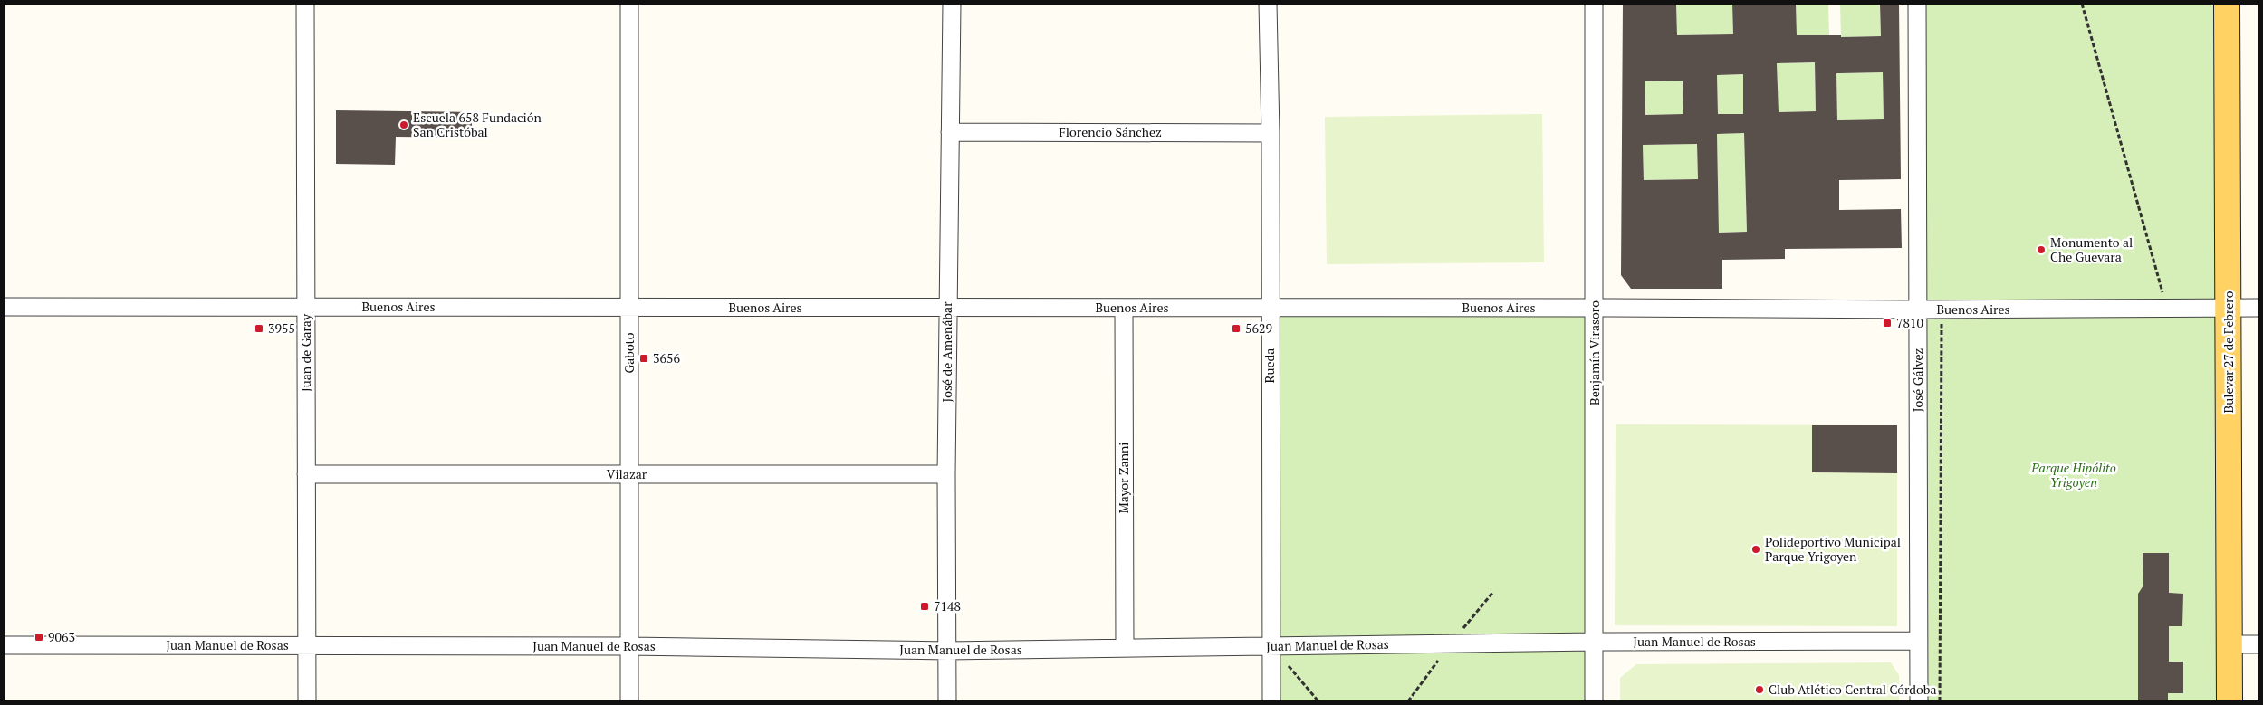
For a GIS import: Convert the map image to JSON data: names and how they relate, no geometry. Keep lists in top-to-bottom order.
{
  "streets": {
    "main road": ["Bulevar 27 de Febrero"],
    "street": [
      "Florencio Sánchez",
      "Buenos Aires",
      "José de Amenábar",
      "Juan de Garay",
      "Gaboto",
      "Benjamín Virasoro",
      "Rueda",
      "José Gálvez",
      "Vilazar",
      "Mayor Zanni",
      "Juan Manuel de Rosas"
    ]
  },
  "crossings": [
    ["Florencio Sánchez", "José de Amenábar"],
    ["Florencio Sánchez", "Rueda"],
    ["Buenos Aires", "José de Amenábar"],
    ["Buenos Aires", "Bulevar 27 de Febrero"],
    ["Buenos Aires", "Juan de Garay"],
    ["Buenos Aires", "Gaboto"],
    ["Buenos Aires", "Benjamín Virasoro"],
    ["Buenos Aires", "Rueda"],
    ["Buenos Aires", "José Gálvez"],
    ["Buenos Aires", "Mayor Zanni"],
    ["José de Amenábar", "Vilazar"],
    ["José de Amenábar", "Juan Manuel de Rosas"],
    ["Juan de Garay", "Vilazar"],
    ["Juan de Garay", "Juan Manuel de Rosas"],
    ["Gaboto", "Vilazar"],
    ["Gaboto", "Juan Manuel de Rosas"],
    ["Benjamín Virasoro", "Juan Manuel de Rosas"],
    ["Rueda", "Juan Manuel de Rosas"],
    ["José Gálvez", "Juan Manuel de Rosas"],
    ["Mayor Zanni", "Juan Manuel de Rosas"]
  ],
  "parks": ["Parque Hipólito Yrigoyen"],
  "places": {
    "other": [
      "Escuela 658 Fundación San Cristóbal",
      "Monumento al Che Guevara",
      "Polideportivo Municipal Parque Yrigoyen",
      "Club Atlético Central Córdoba"
    ],
    "transit": [
      "7810",
      "3955",
      "5629",
      "3656",
      "7148",
      "9063"
    ]
  }
}
